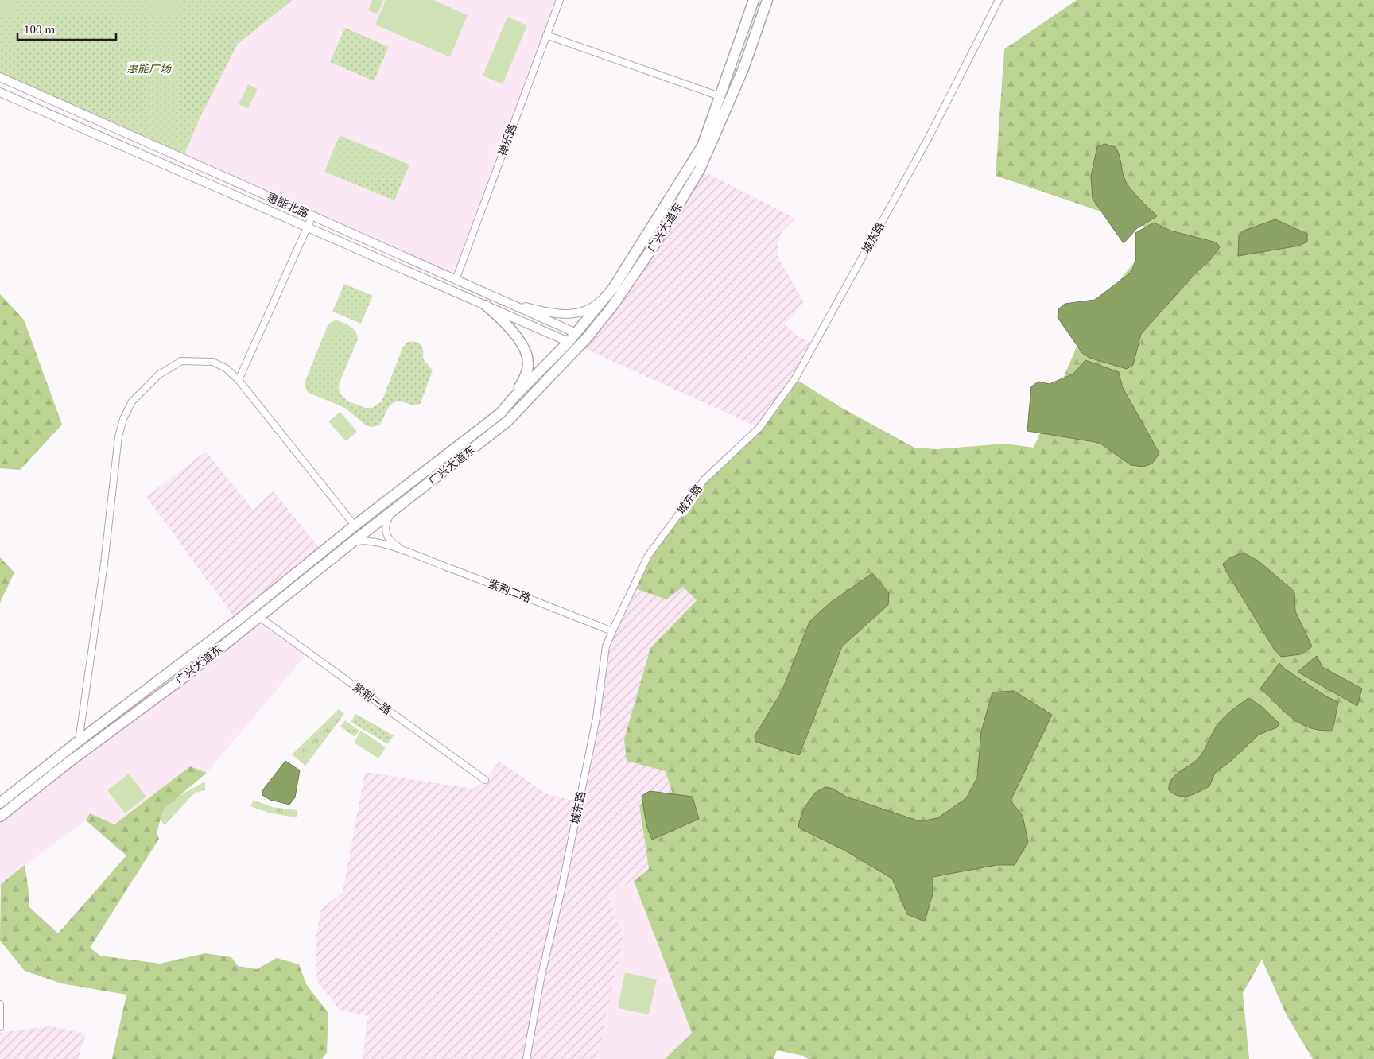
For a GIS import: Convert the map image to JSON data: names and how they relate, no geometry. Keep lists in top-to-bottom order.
{
  "streets": {
    "highway": ["广兴大道东"],
    "street": [
      "禅乐路",
      "惠能北路",
      "城东路",
      "紫荆二路",
      "紫荆一路"
    ]
  },
  "crossings": [
    ["禅乐路", "惠能北路"],
    ["惠能北路", "广兴大道东"],
    ["广兴大道东", "紫荆二路"],
    ["广兴大道东", "紫荆一路"],
    ["城东路", "紫荆二路"]
  ],
  "parks": ["惠能广场"],
  "scale_bar": "100 m"
}
